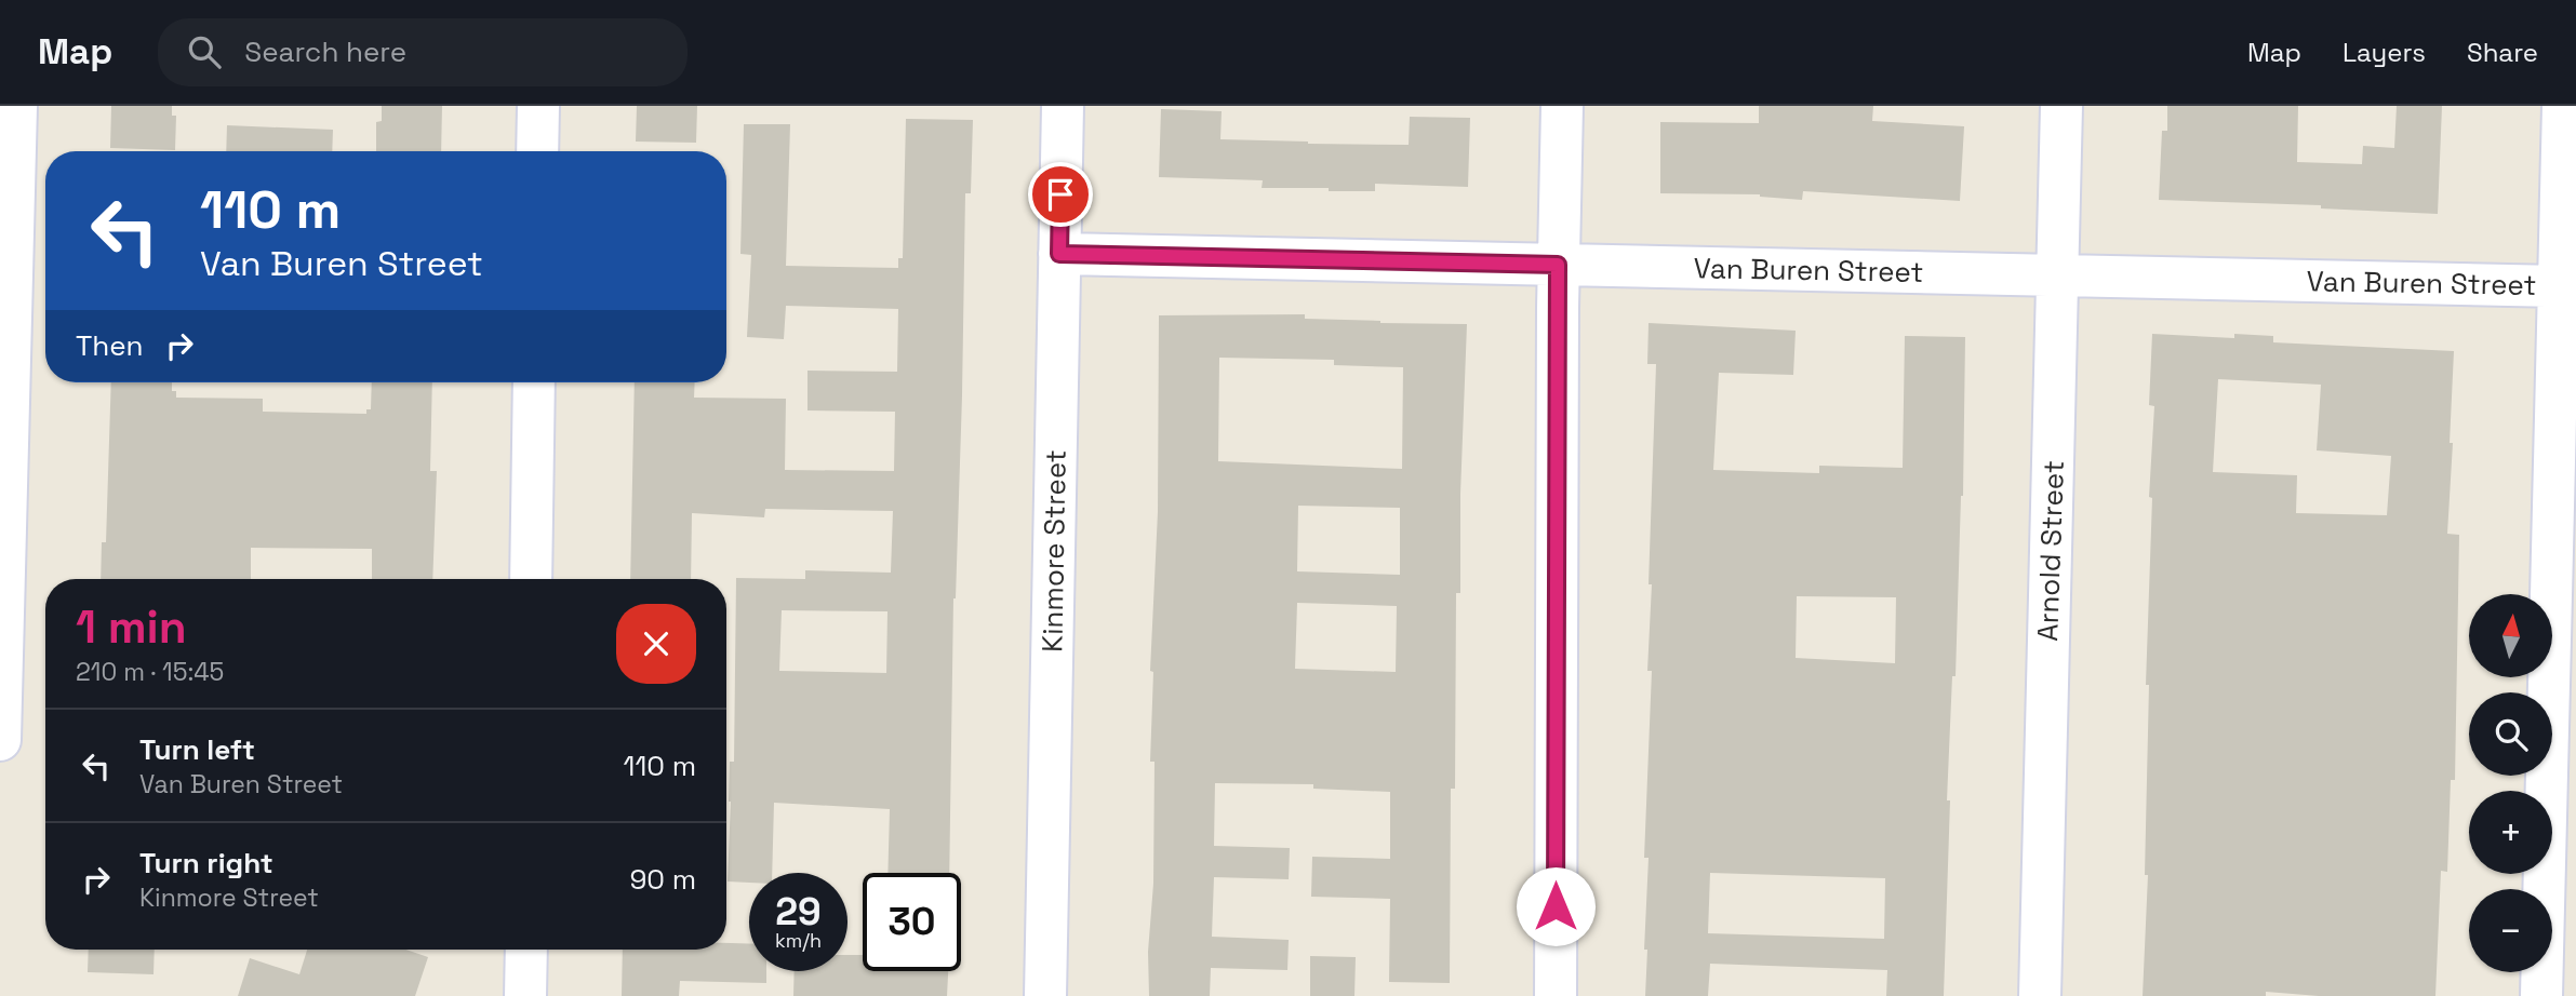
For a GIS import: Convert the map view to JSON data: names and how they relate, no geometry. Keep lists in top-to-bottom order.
{
  "streets": {
    "street": ["Van Buren Street", "Kinmore Street", "Arnold Street"]
  },
  "crossings": [
    ["Van Buren Street", "Kinmore Street"],
    ["Van Buren Street", "Arnold Street"]
  ],
  "north": "top",
  "page": {
    "header": "Map",
    "search": "Search here",
    "nav": ["Map", "Layers", "Share"],
    "turn": ["110 m", "Van Buren Street"],
    "then": "Then",
    "heading": ["1 min", "210 m · 15:45"],
    "map_buttons": ["+", "−"],
    "list": [
      {
        "name": "Turn left",
        "note": "Van Buren Street",
        "value": "110 m"
      },
      {
        "name": "Turn right",
        "note": "Kinmore Street",
        "value": "90 m"
      }
    ],
    "speed": "29 km/h",
    "limit": "30"
  }
}
